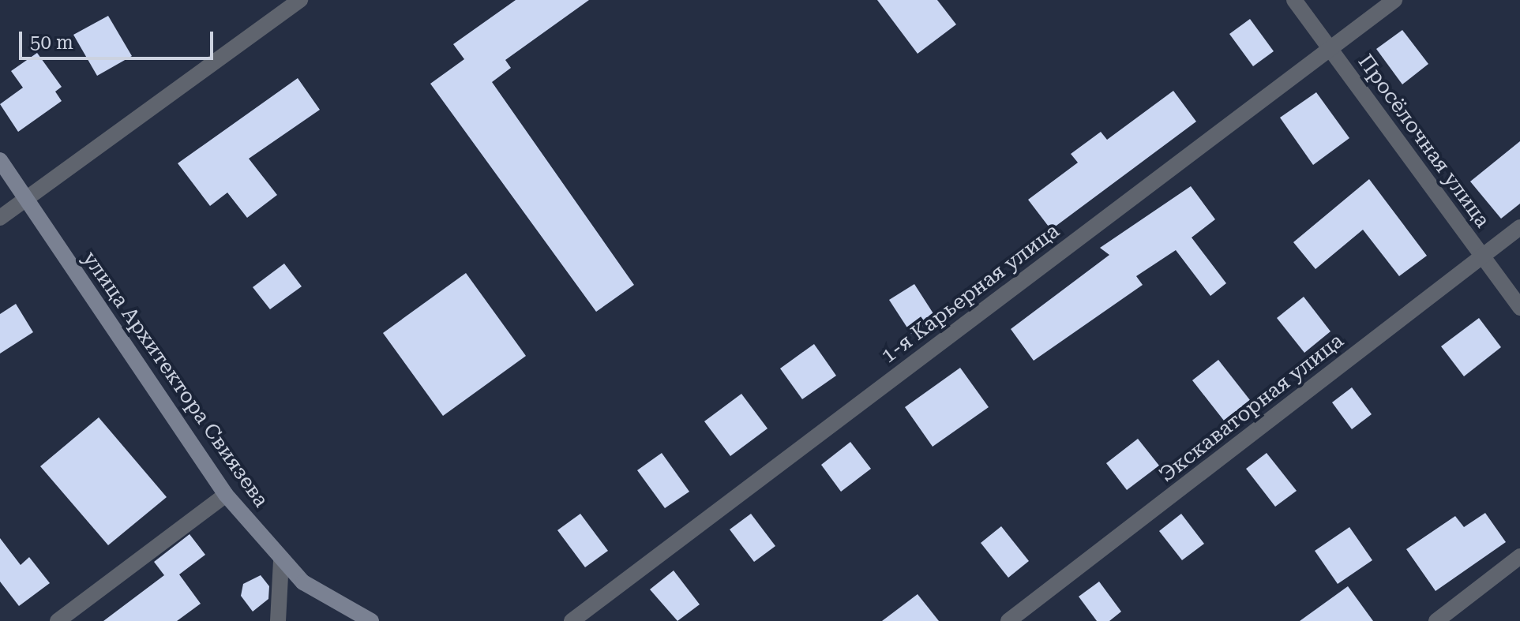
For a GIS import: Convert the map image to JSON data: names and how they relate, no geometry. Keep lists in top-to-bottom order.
{
  "streets": {
    "main road": ["улица Архитектора Свиязева"],
    "street": ["Просёлочная улица", "1-я Карьерная улица", "Экскаваторная улица"]
  },
  "crossings": [
    ["Просёлочная улица", "1-я Карьерная улица"],
    ["Просёлочная улица", "Экскаваторная улица"]
  ],
  "scale_bar": "50 m"
}
